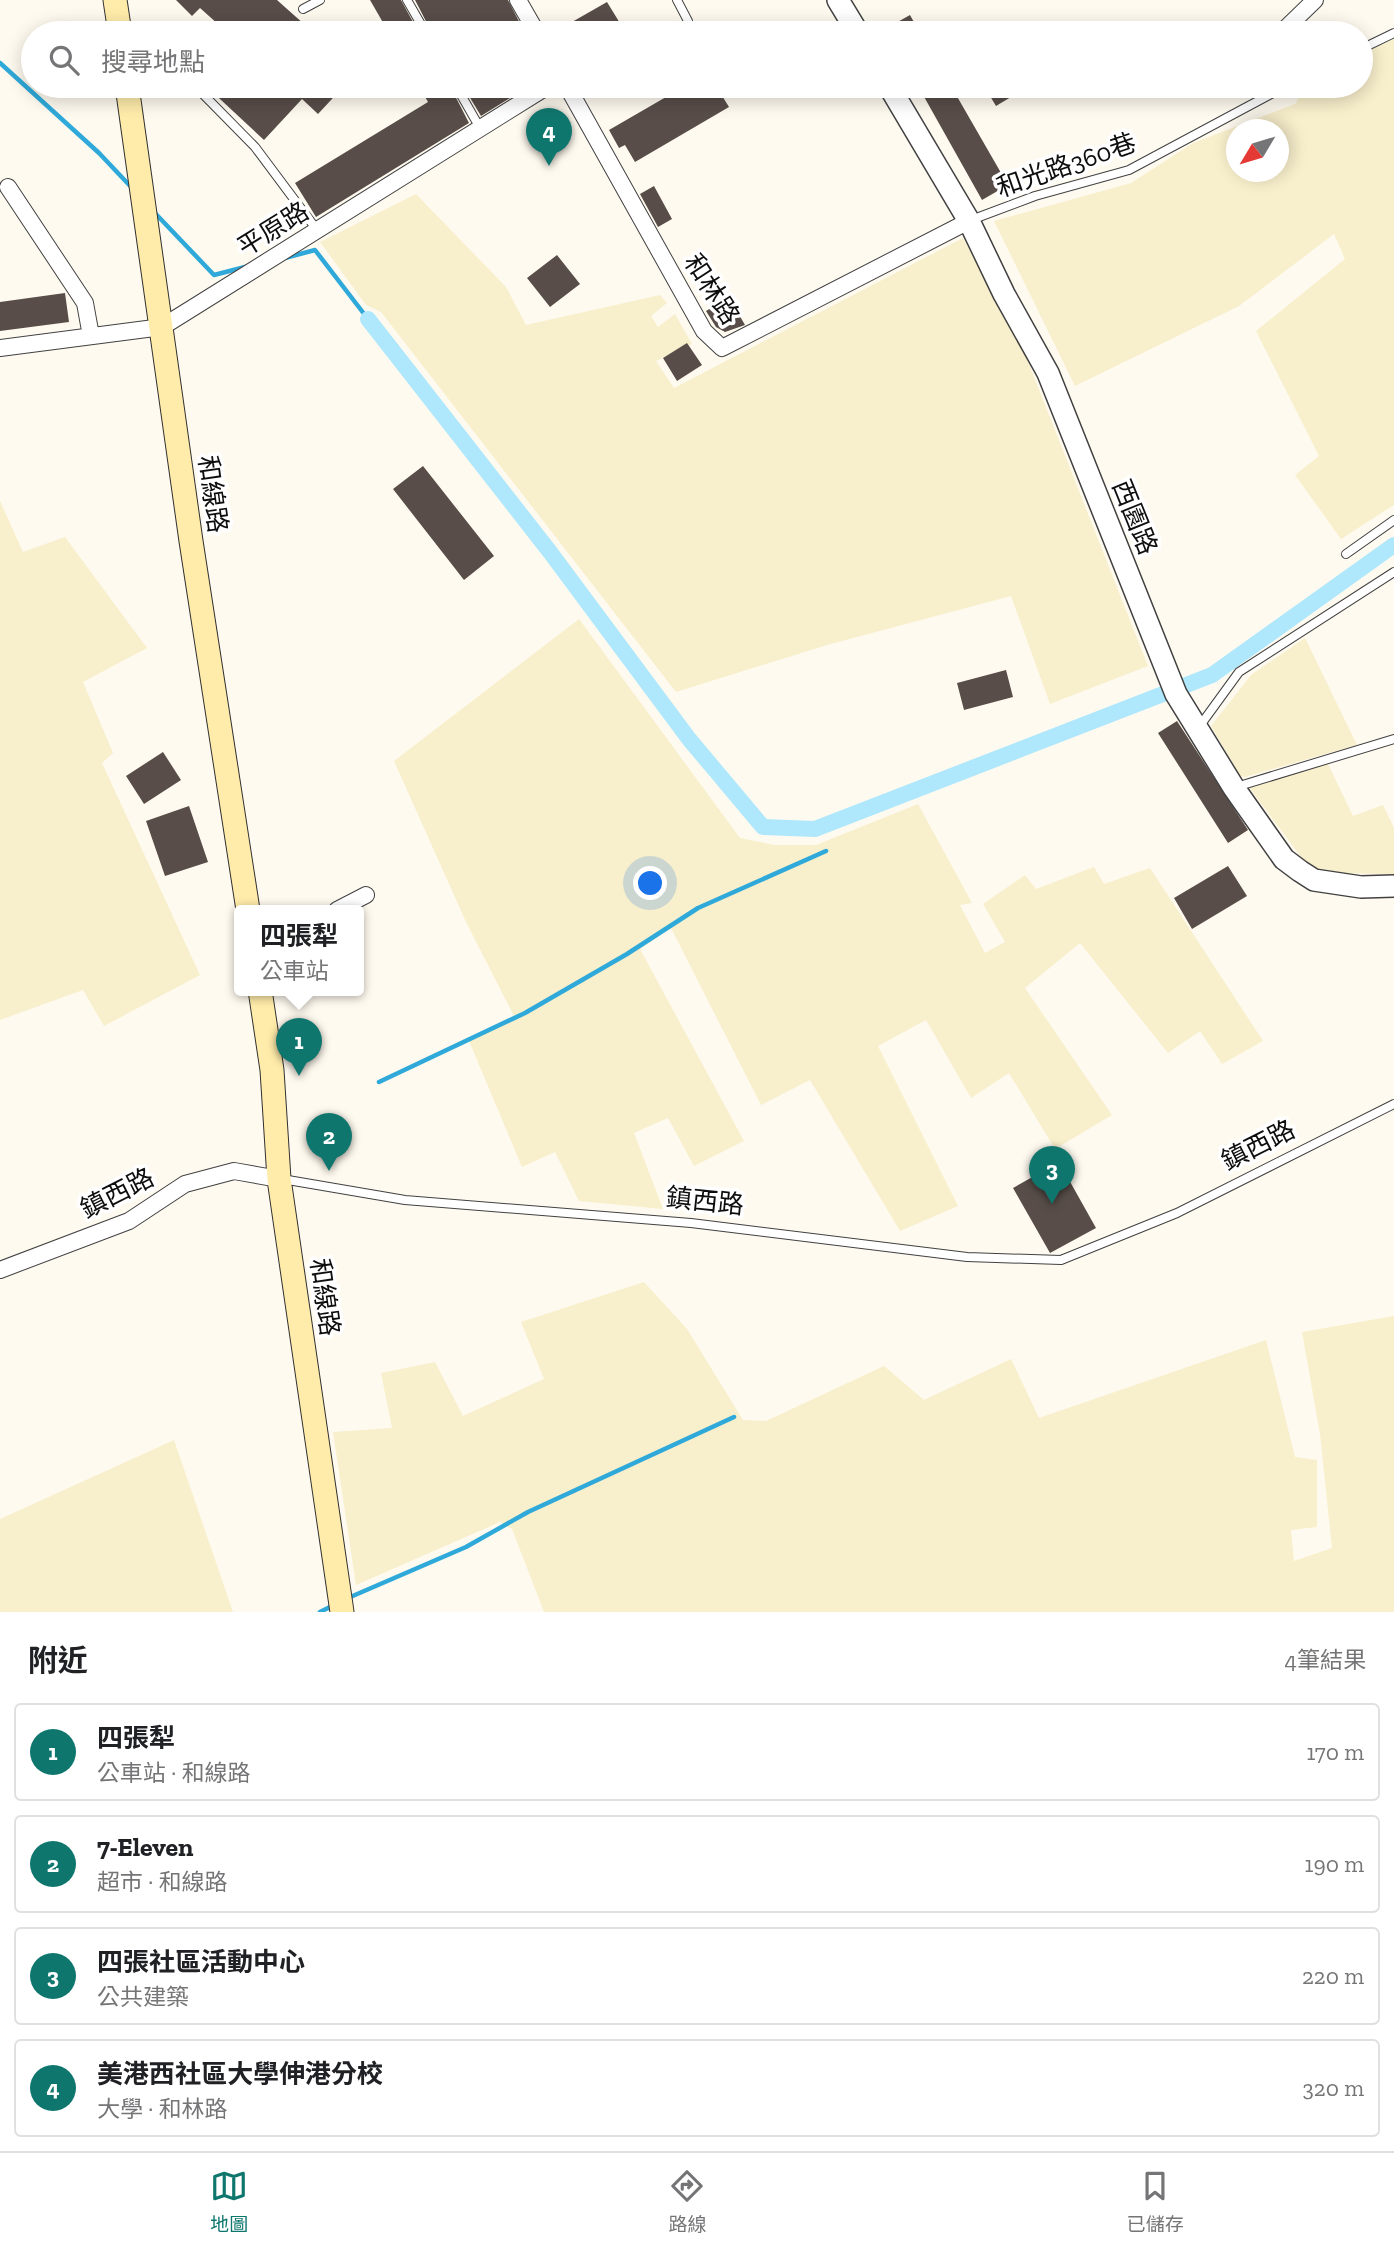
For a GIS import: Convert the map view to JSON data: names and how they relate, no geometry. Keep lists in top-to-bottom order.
{
  "streets": {
    "main road": ["和線路"],
    "street": [
      "平原路",
      "和林路",
      "西園路",
      "鎮西路"
    ],
    "lane": ["和光路360巷"]
  },
  "crossings": [
    ["和光路360巷", "和林路"],
    ["和光路360巷", "西園路"],
    ["平原路", "和線路"],
    ["和林路", "西園路"],
    ["和線路", "鎮西路"]
  ],
  "north": "bottom left",
  "page": {
    "search": "搜尋地點",
    "pins": [
      "4",
      "1",
      "2",
      "3"
    ],
    "popup": ["四張犁", "公車站"],
    "heading": ["附近", "4筆結果"],
    "list": [
      {
        "mark": "1",
        "name": "四張犁",
        "note": "公車站 · 和線路",
        "value": "170 m"
      },
      {
        "mark": "2",
        "name": "7-Eleven",
        "note": "超市 · 和線路",
        "value": "190 m"
      },
      {
        "mark": "3",
        "name": "四張社區活動中心",
        "note": "公共建築",
        "value": "220 m"
      },
      {
        "mark": "4",
        "name": "美港西社區大學伸港分校",
        "note": "大學 · 和林路",
        "value": "320 m"
      }
    ],
    "nav": ["地圖", "路線", "已儲存"]
  }
}
